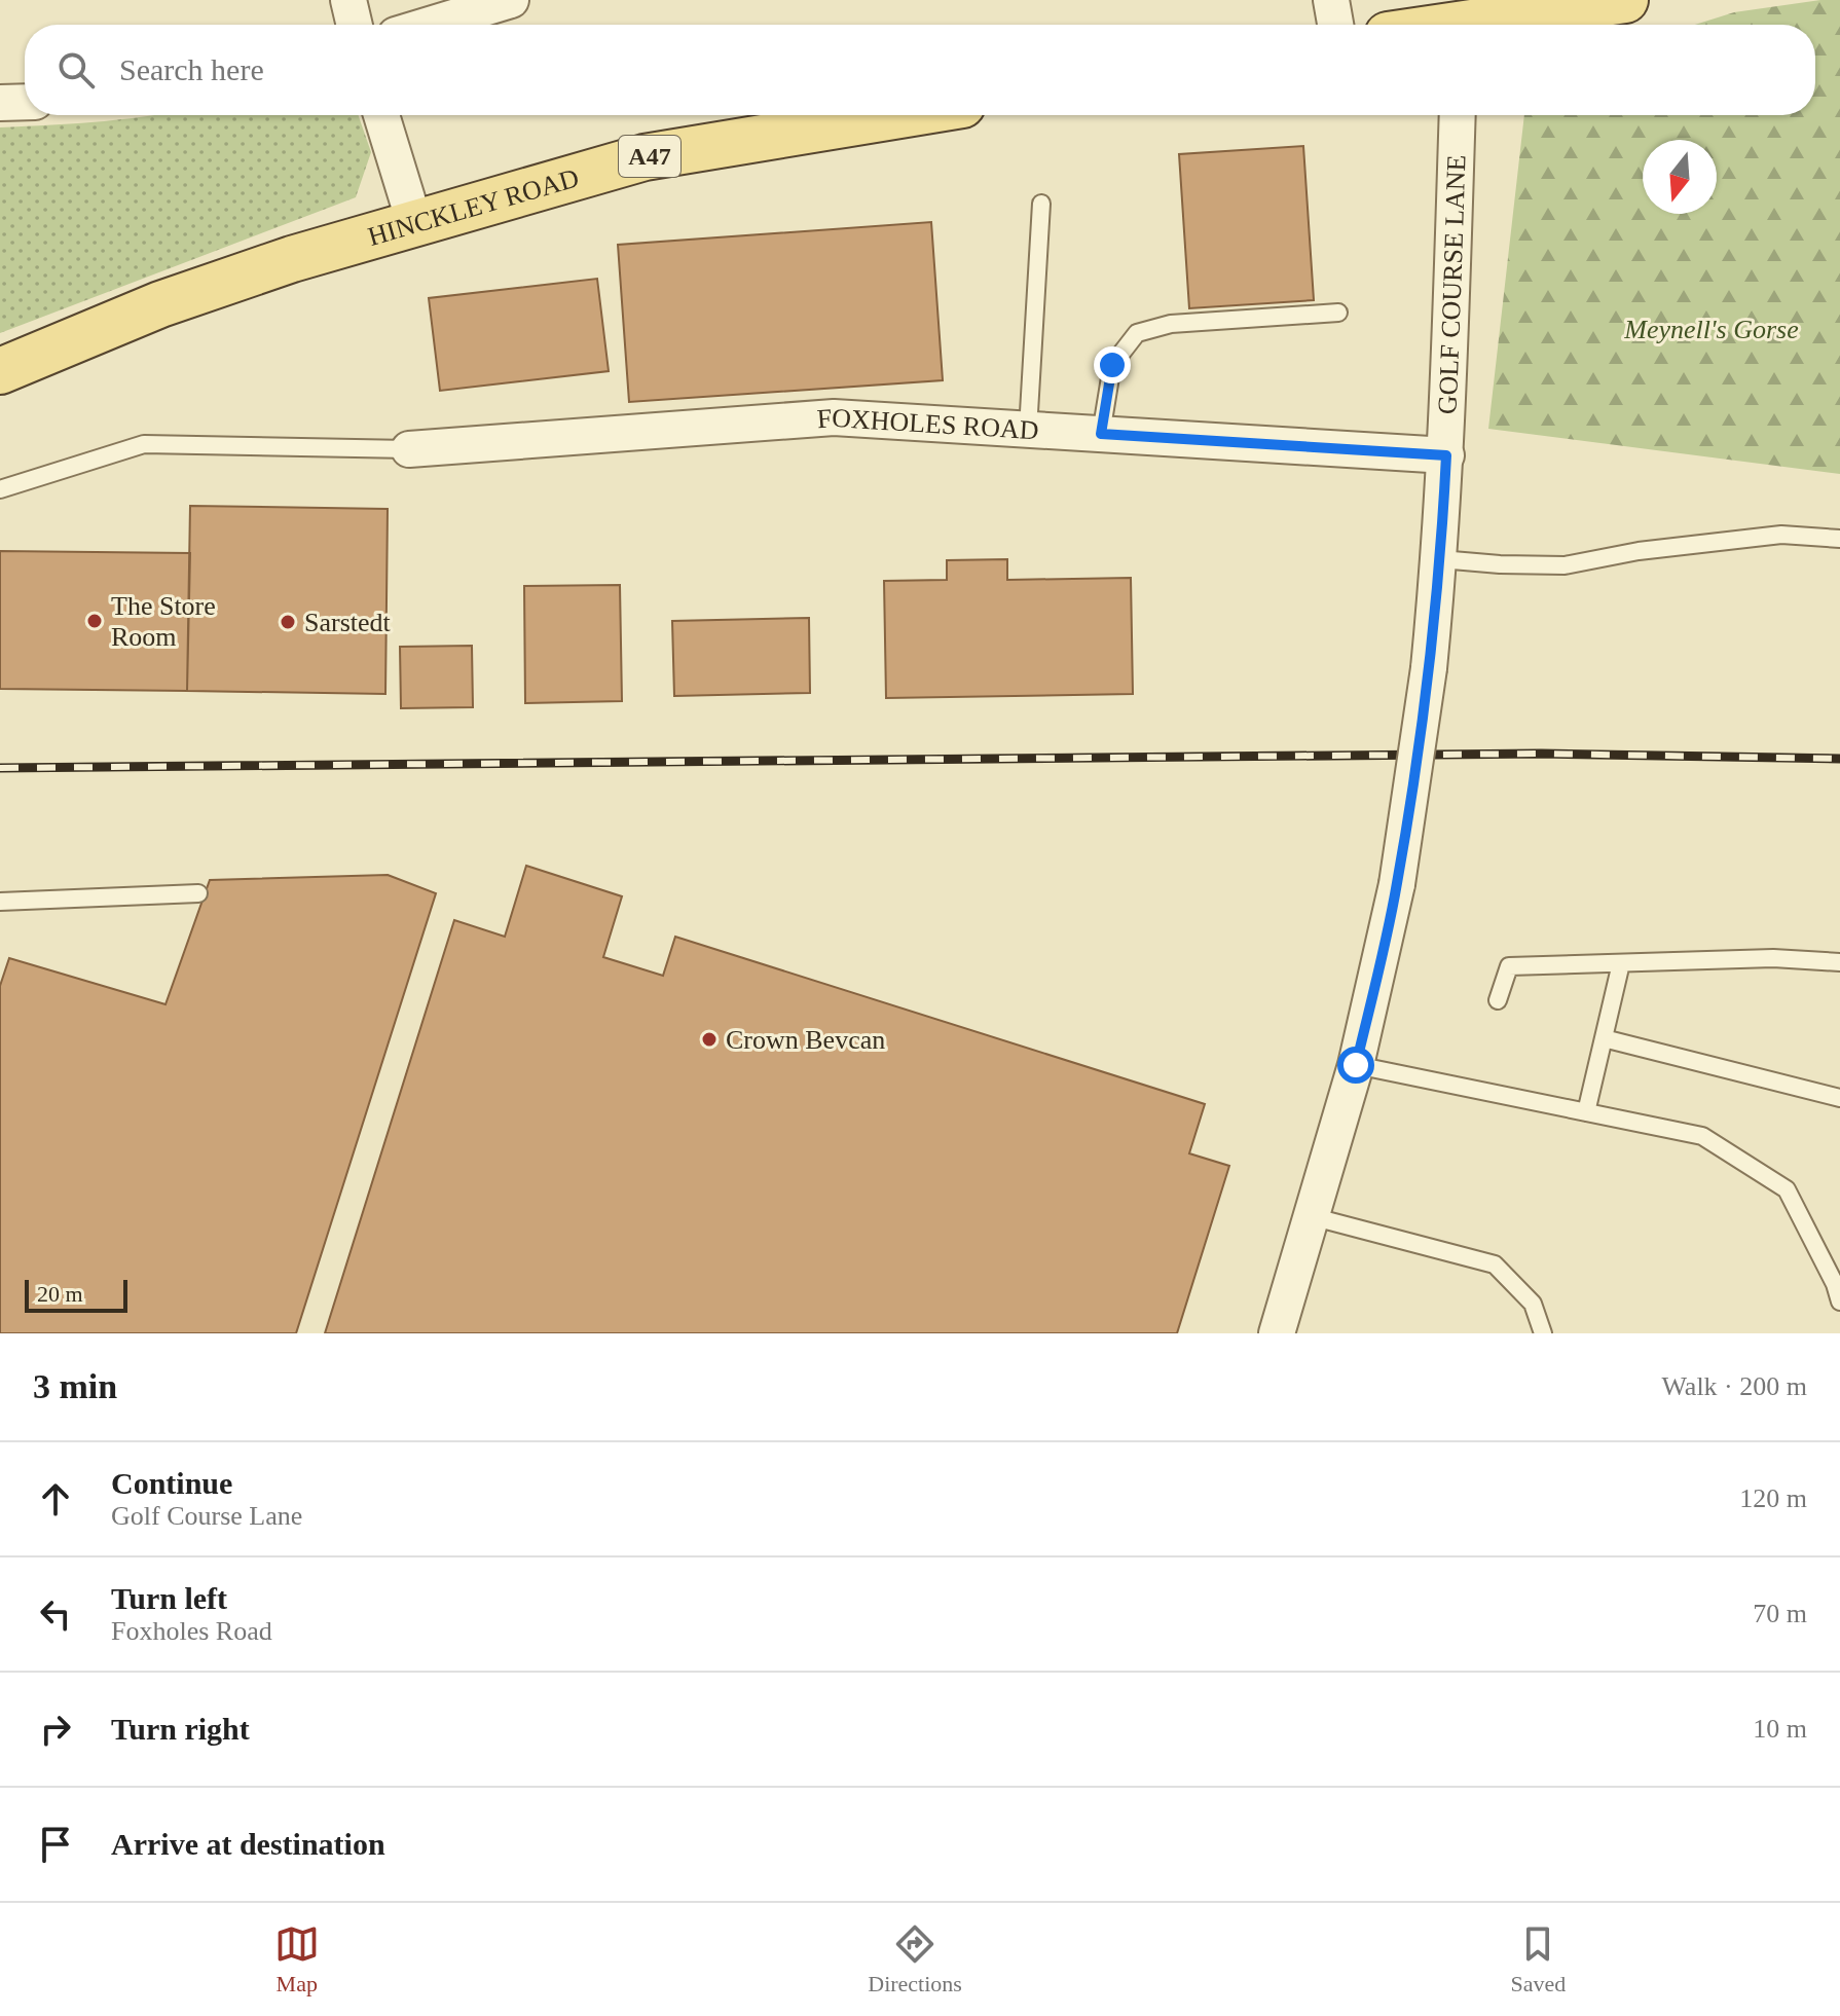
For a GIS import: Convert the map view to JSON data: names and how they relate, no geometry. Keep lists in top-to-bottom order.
{
  "streets": {
    "main road": ["A47", "HINCKLEY ROAD"],
    "street": ["GOLF COURSE LANE", "FOXHOLES ROAD"]
  },
  "crossings": [
    ["GOLF COURSE LANE", "FOXHOLES ROAD"]
  ],
  "parks": ["Meynell's Gorse"],
  "places": ["The Store Room", "Sarstedt", "Crown Bevcan"],
  "scale_bar": "20 m",
  "north": "bottom",
  "page": {
    "search": "Search here",
    "scale": "20 m",
    "heading": ["3 min", "Walk · 200 m"],
    "list": [
      ["Continue", "Golf Course Lane", "120 m"],
      ["Turn left", "Foxholes Road", "70 m"],
      ["Turn right", "10 m"],
      "Arrive at destination"
    ],
    "nav": ["Map", "Directions", "Saved"]
  }
}
